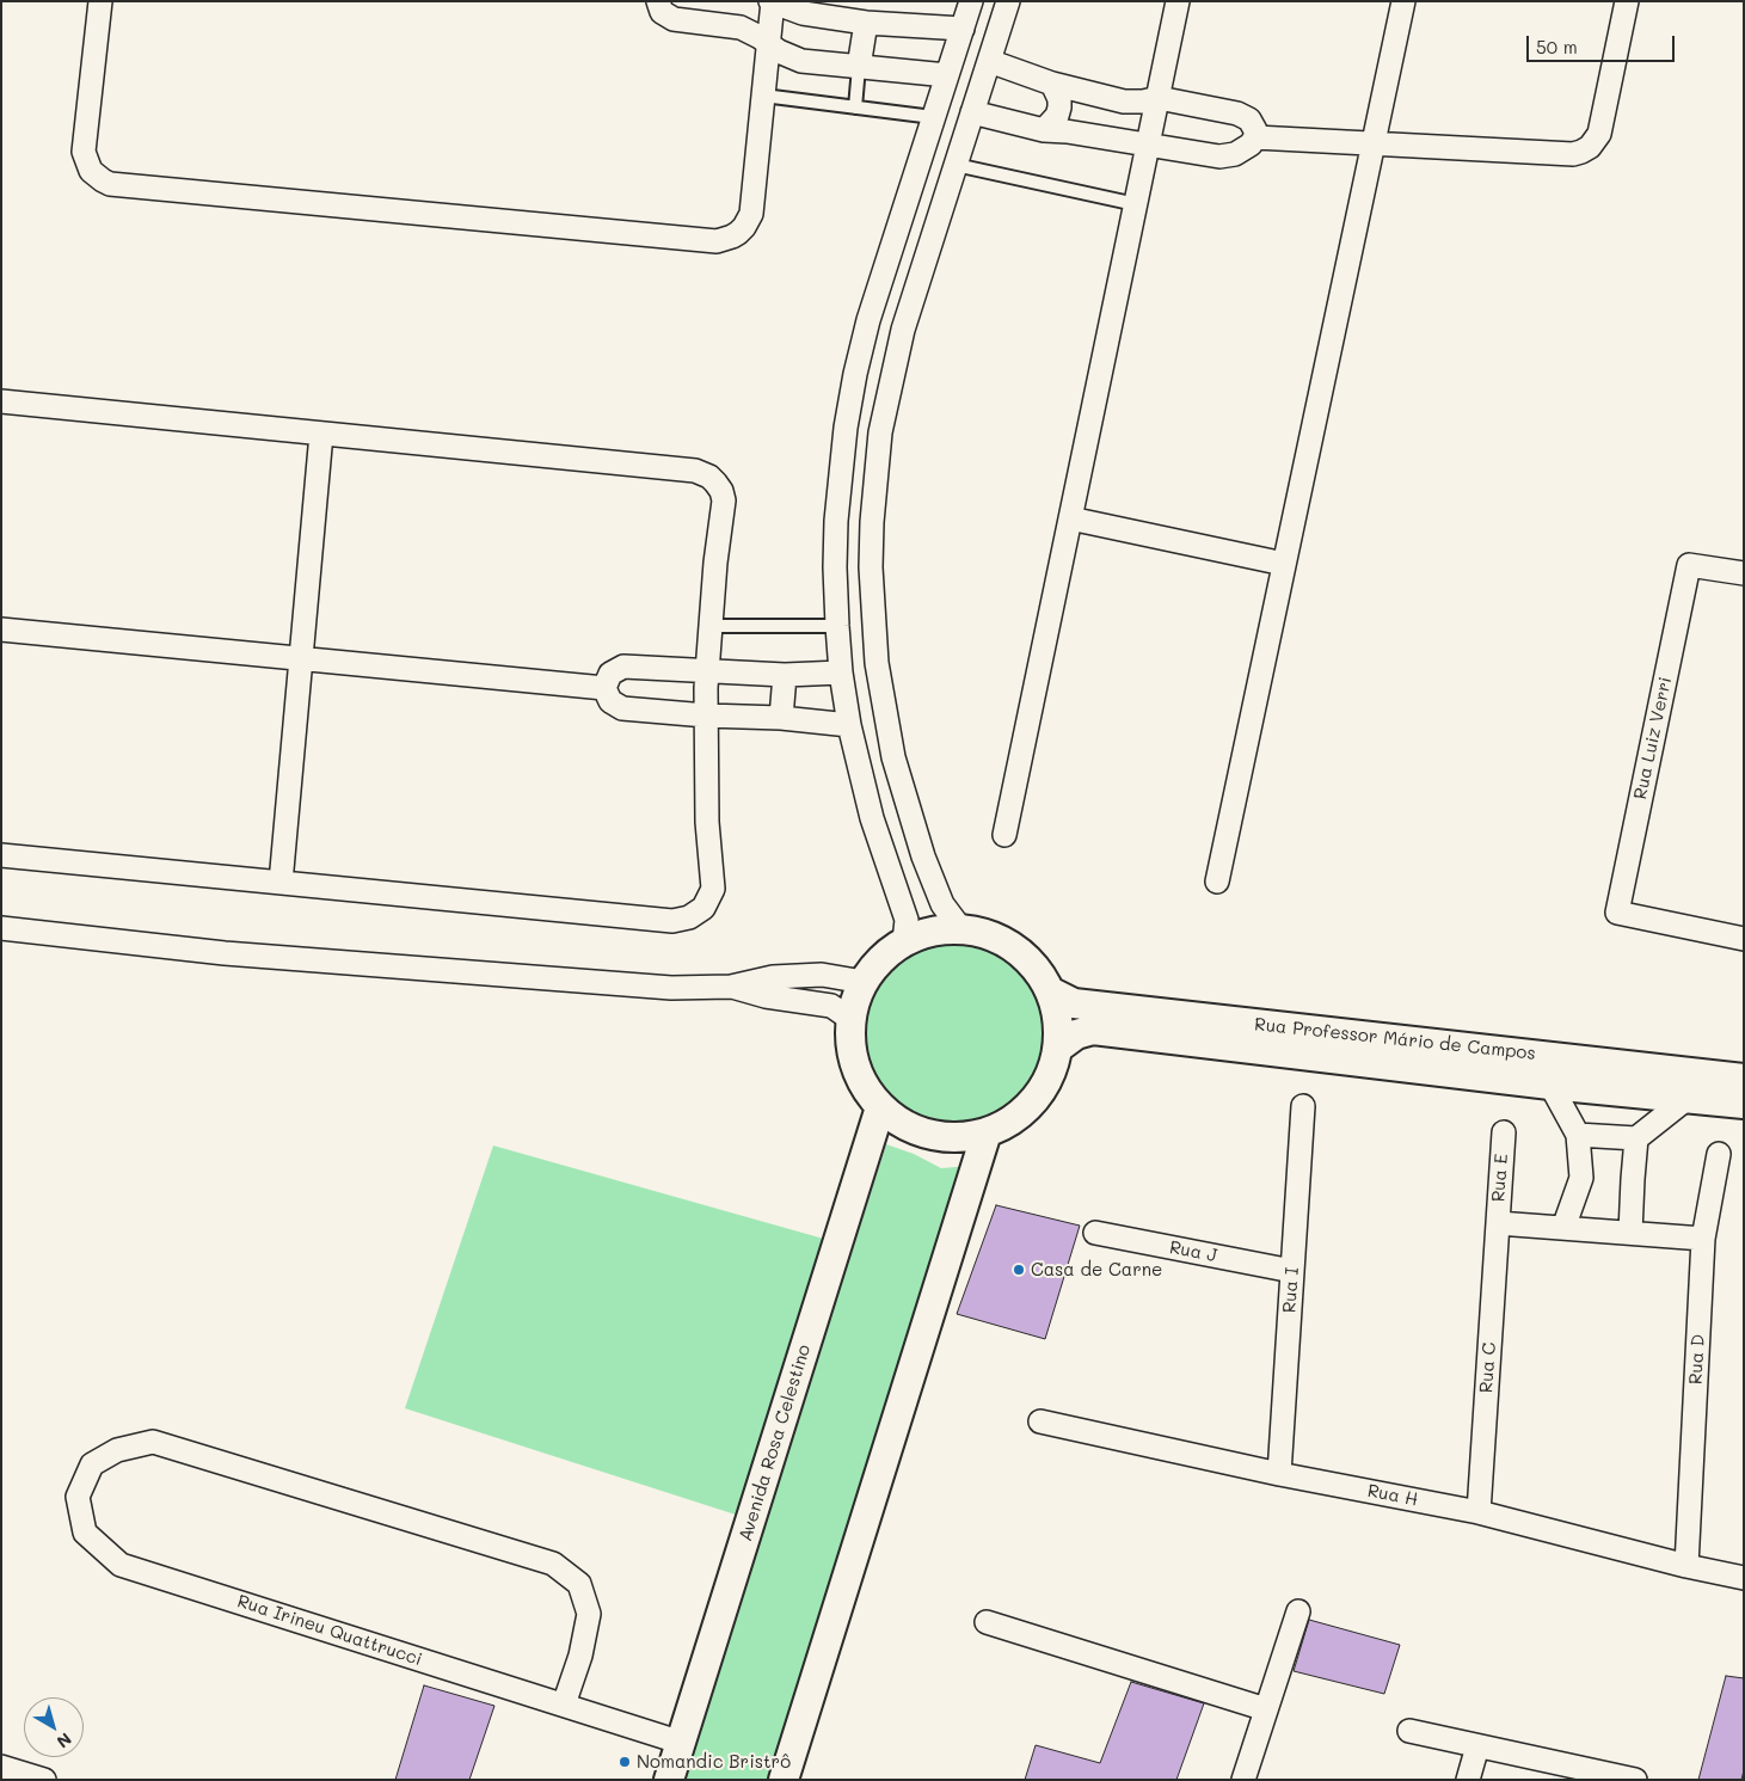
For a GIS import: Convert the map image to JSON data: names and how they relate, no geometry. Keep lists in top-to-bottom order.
{
  "streets": {
    "street": [
      "Rua Luiz Verri",
      "Rua Professor Mário de Campos",
      "Rua E",
      "Rua J",
      "Rua I",
      "Rua D",
      "Rua C",
      "Avenida Rosa Celestino",
      "Rua H",
      "Rua Irineu Quattrucci"
    ]
  },
  "crossings": [
    ["Rua Professor Mário de Campos", "Avenida Rosa Celestino"],
    ["Rua E", "Rua C"],
    ["Rua J", "Rua I"],
    ["Rua I", "Rua H"],
    ["Rua D", "Rua H"],
    ["Rua C", "Rua H"],
    ["Avenida Rosa Celestino", "Rua Irineu Quattrucci"]
  ],
  "places": ["Casa de Carne", "Nomandic Bristrô"],
  "scale_bar": "50 m",
  "north": "bottom right"
}
